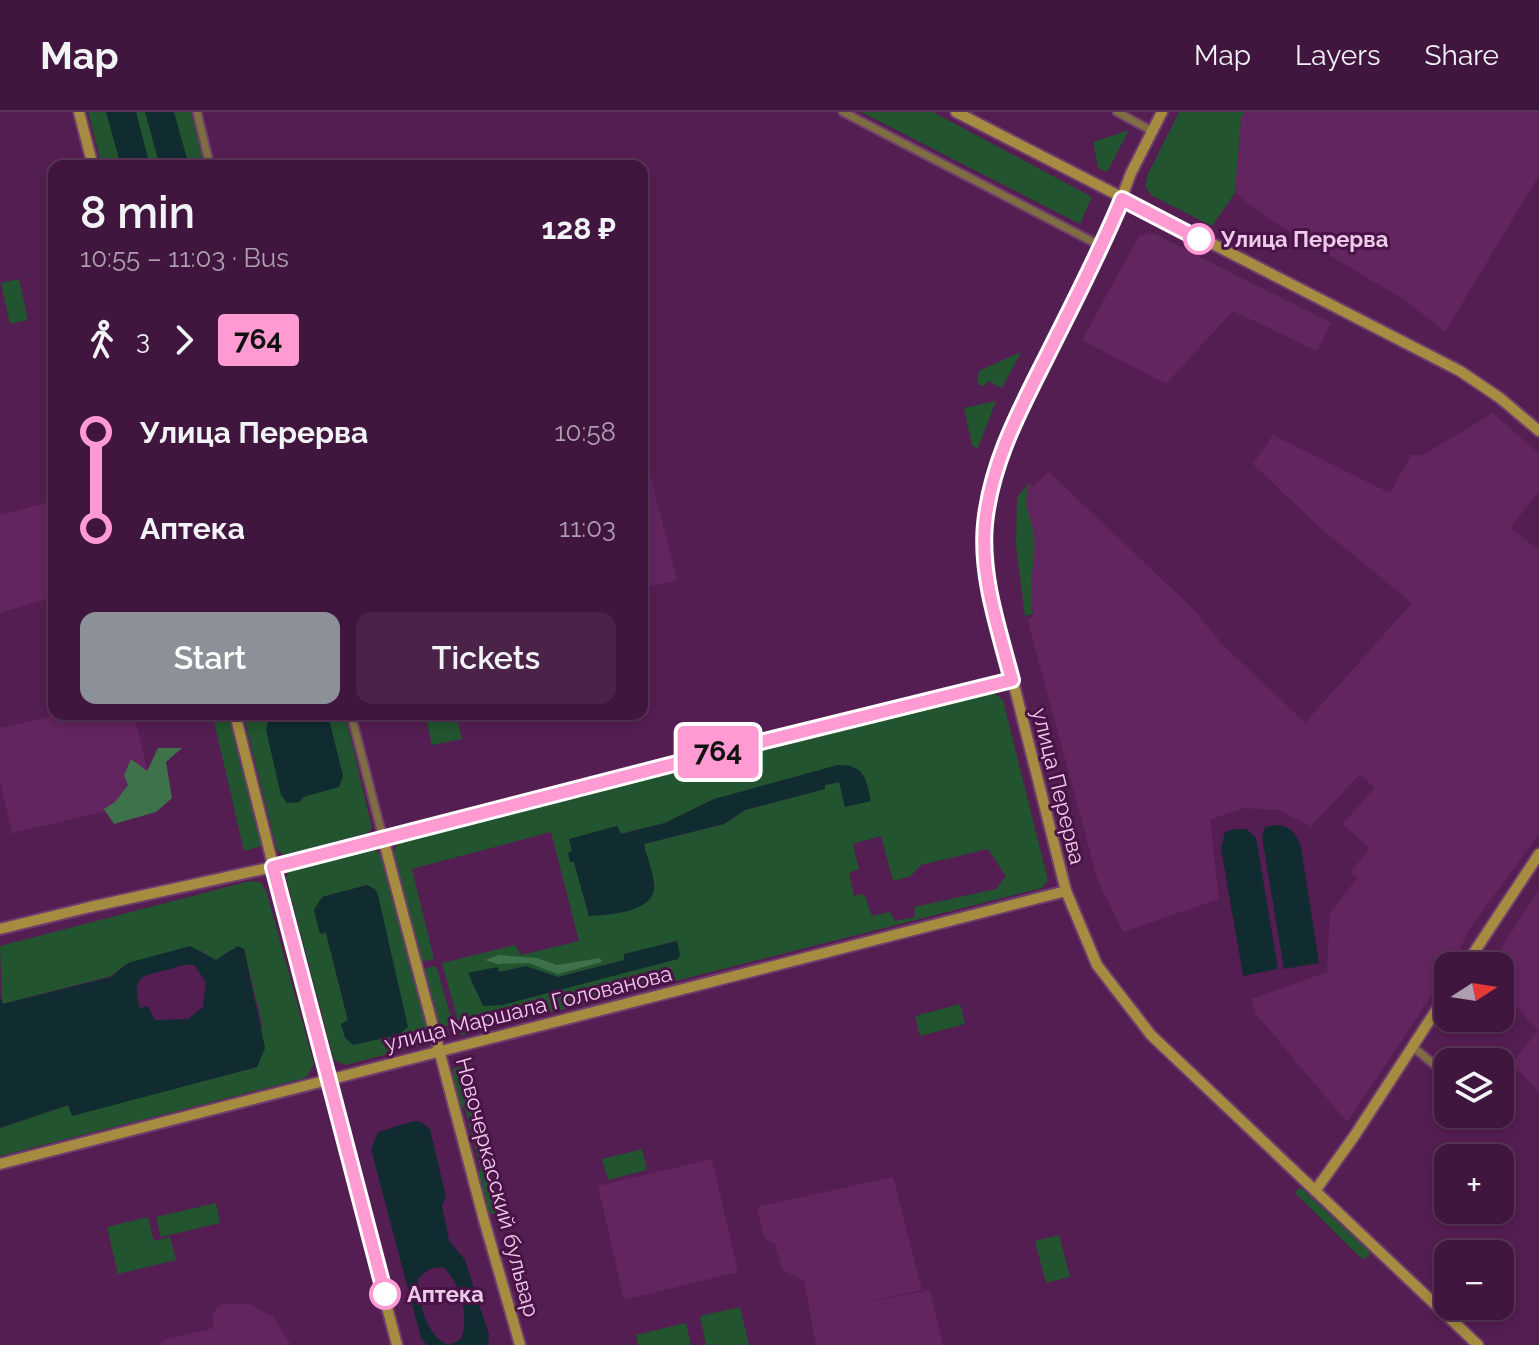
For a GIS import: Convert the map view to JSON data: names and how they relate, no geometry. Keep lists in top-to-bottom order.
{
  "streets": {
    "street": ["улица Перерва", "улица Маршала Голованова", "Новочеркасский бульвар"]
  },
  "crossings": [
    ["улица Перерва", "улица Маршала Голованова"],
    ["улица Маршала Голованова", "Новочеркасский бульвар"]
  ],
  "places": ["Улица Перерва", "Аптека"],
  "lines": ["bus line 764"],
  "north": "right",
  "page": {
    "header": "Map",
    "nav": ["Map", "Layers", "Share"],
    "on_map": "764",
    "heading": ["8 min", "10:55 – 11:03 · Bus", "128 ₽"],
    "legs": ["3", "764"],
    "list": [
      {
        "name": "Улица Перерва",
        "value": "10:58"
      },
      {
        "name": "Аптека",
        "value": "11:03"
      }
    ],
    "buttons": ["Start", "Tickets"],
    "map_buttons": ["+", "−"]
  }
}
